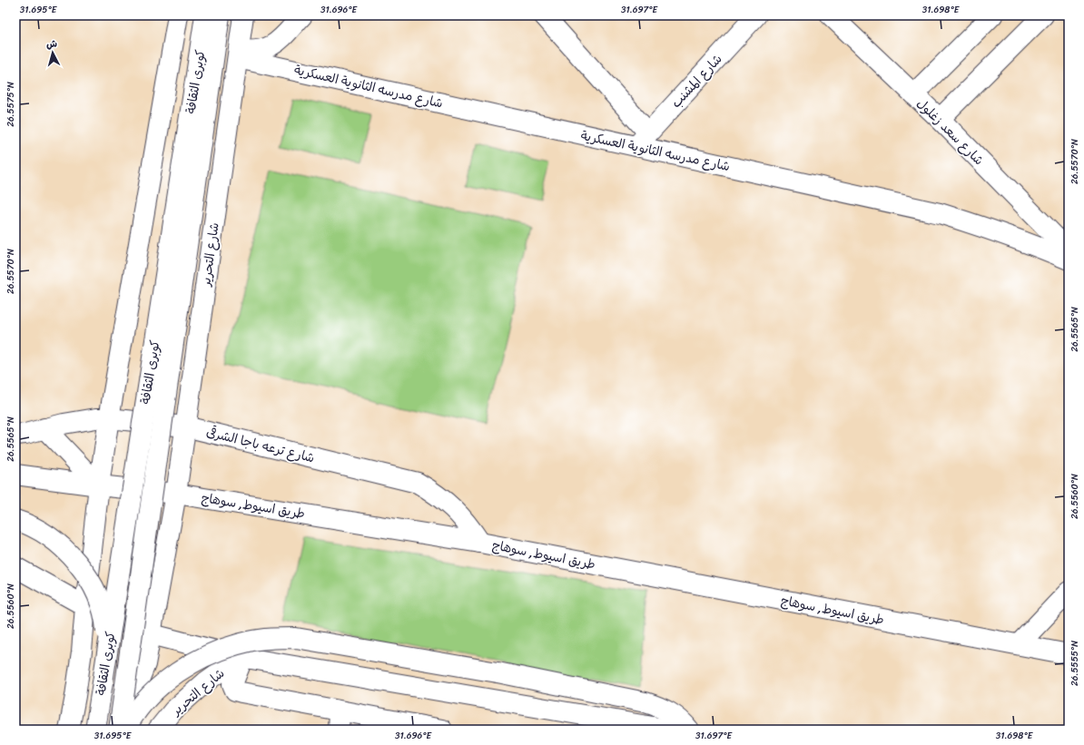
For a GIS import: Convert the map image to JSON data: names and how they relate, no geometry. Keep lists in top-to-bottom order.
{
  "streets": {
    "main road": [
      "شارع المشنب",
      "كوبرى الثقافة",
      "شارع مدرسه الثانوية العسكرية",
      "شارع سعد زغلول",
      "شارع التحرير",
      "شارع ترعه باجا الشرقى",
      "طريق اسيوط, سوهاج"
    ]
  },
  "crossings": [
    ["شارع المشنب", "شارع مدرسه الثانوية العسكرية"],
    ["شارع مدرسه الثانوية العسكرية", "شارع التحرير"],
    ["شارع التحرير", "شارع ترعه باجا الشرقى"],
    ["شارع التحرير", "طريق اسيوط, سوهاج"],
    ["شارع ترعه باجا الشرقى", "طريق اسيوط, سوهاج"]
  ],
  "north": "top",
  "coordinates": [
    "31.695°E",
    "31.696°E",
    "31.697°E",
    "31.698°E",
    "26.5575°N",
    "26.5570°N",
    "26.5565°N",
    "26.5560°N",
    "26.5555°N"
  ]
}
